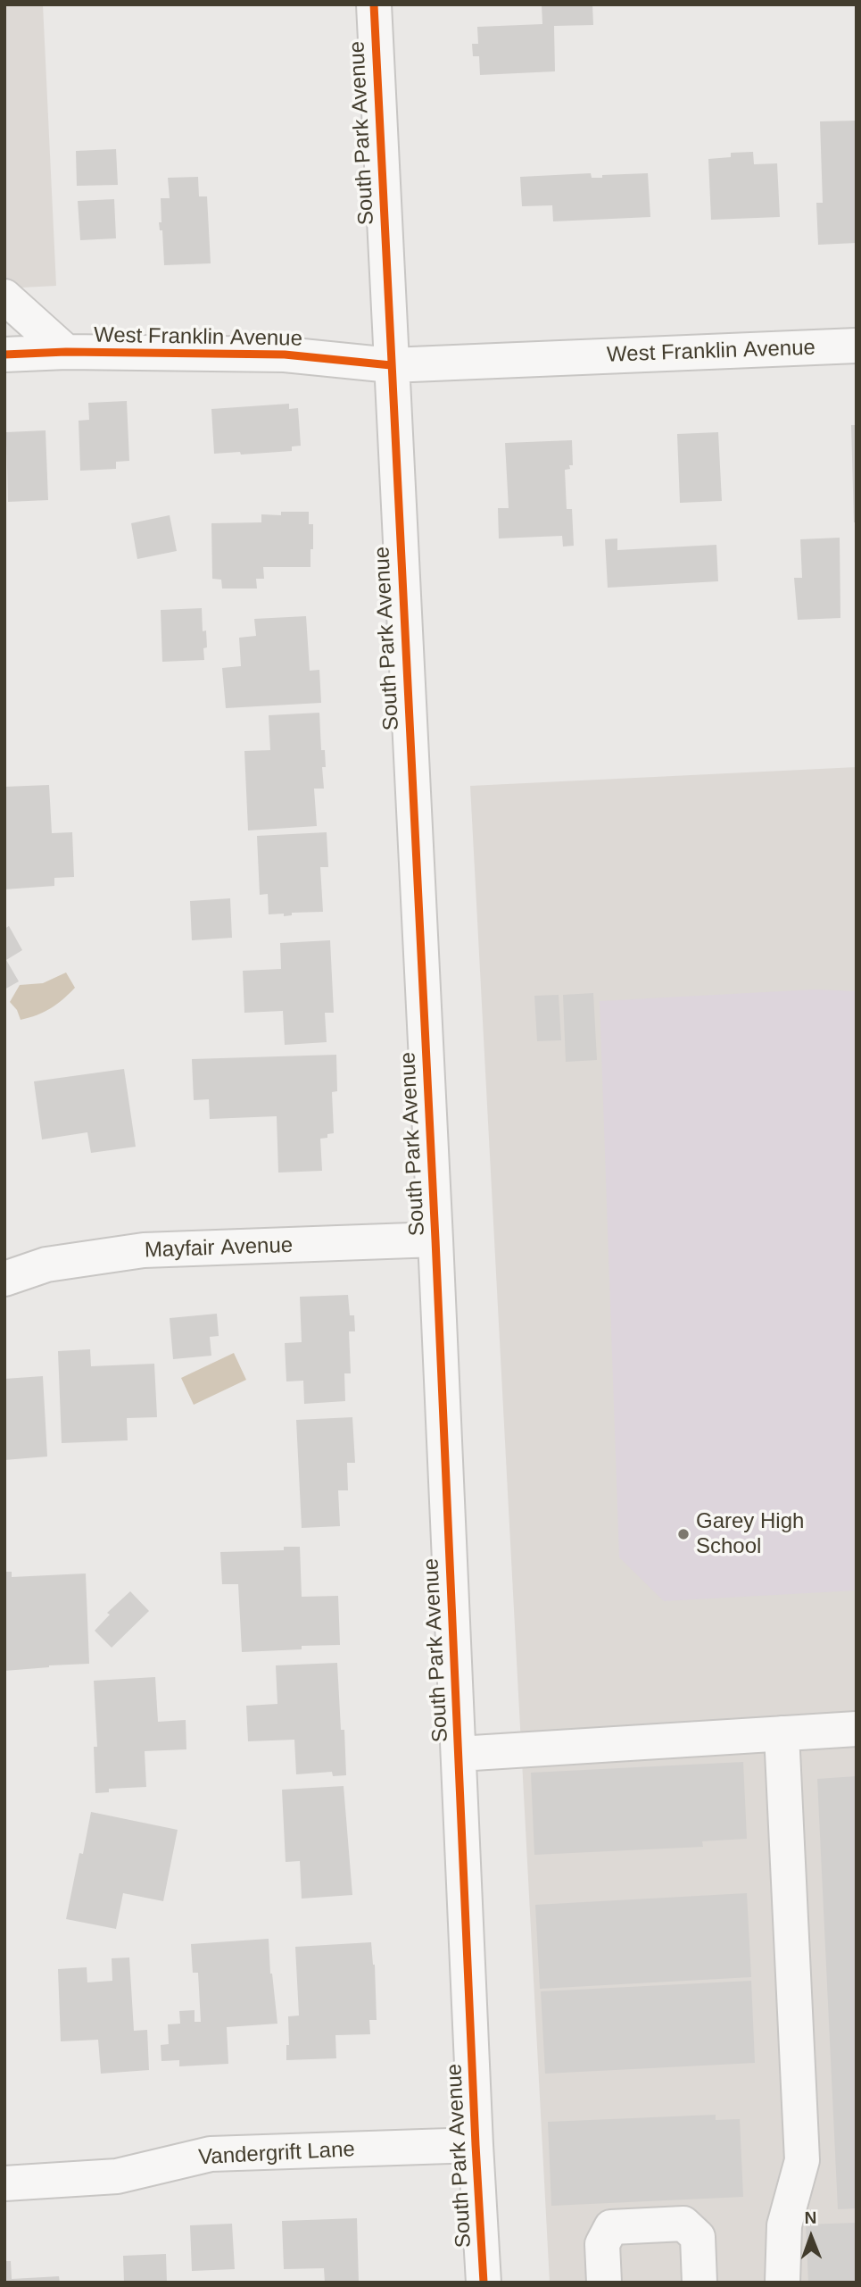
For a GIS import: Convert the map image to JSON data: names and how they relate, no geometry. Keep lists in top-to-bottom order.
{
  "streets": {
    "street": [
      "South Park Avenue",
      "West Franklin Avenue",
      "Mayfair Avenue",
      "Vandergrift Lane"
    ]
  },
  "crossings": [
    ["South Park Avenue", "West Franklin Avenue"],
    ["South Park Avenue", "Mayfair Avenue"],
    ["South Park Avenue", "Vandergrift Lane"]
  ],
  "places": ["Garey High School"],
  "north": "top"
}
